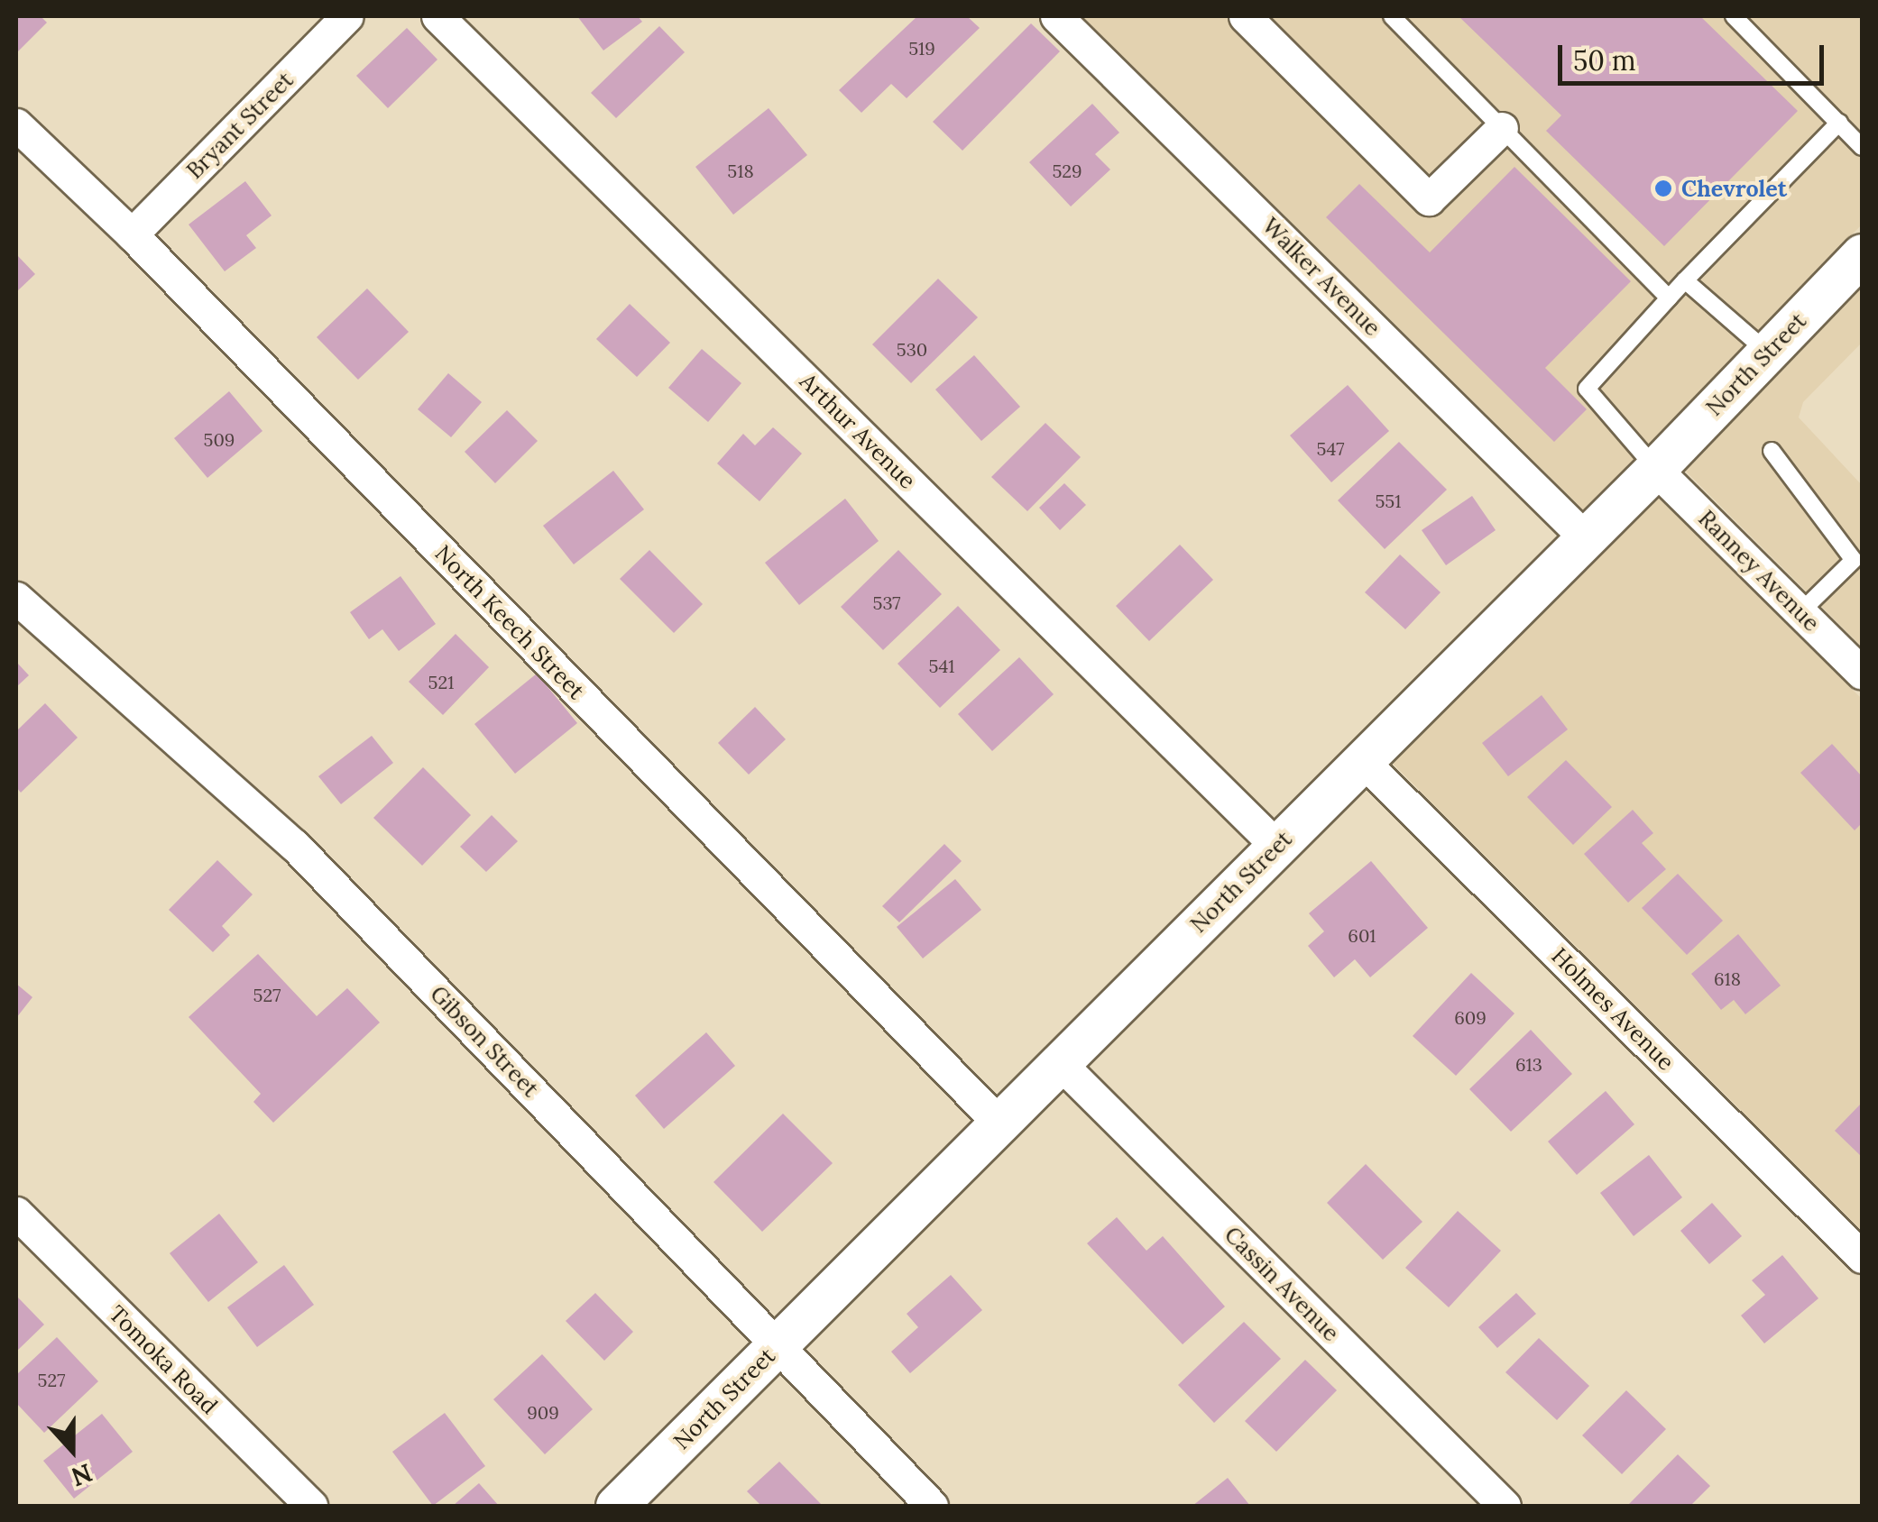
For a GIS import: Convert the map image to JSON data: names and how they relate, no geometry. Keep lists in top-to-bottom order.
{
  "streets": {
    "street": [
      "Bryant Street",
      "Walker Avenue",
      "North Street",
      "Arthur Avenue",
      "Ranney Avenue",
      "North Keech Street",
      "Holmes Avenue",
      "Gibson Street",
      "Cassin Avenue",
      "Tomoka Road"
    ]
  },
  "crossings": [
    ["Bryant Street", "North Keech Street"],
    ["Walker Avenue", "North Street"],
    ["North Street", "Arthur Avenue"],
    ["North Street", "Ranney Avenue"],
    ["North Street", "North Keech Street"],
    ["North Street", "Holmes Avenue"],
    ["North Street", "Gibson Street"],
    ["North Street", "Cassin Avenue"]
  ],
  "places": ["Chevrolet"],
  "house_numbers": [
    "519",
    "518",
    "529",
    "530",
    "509",
    "547",
    "551",
    "537",
    "541",
    "521",
    "601",
    "618",
    "527",
    "609",
    "613",
    "527",
    "909"
  ],
  "scale_bar": "50 m",
  "north": "bottom"
}
